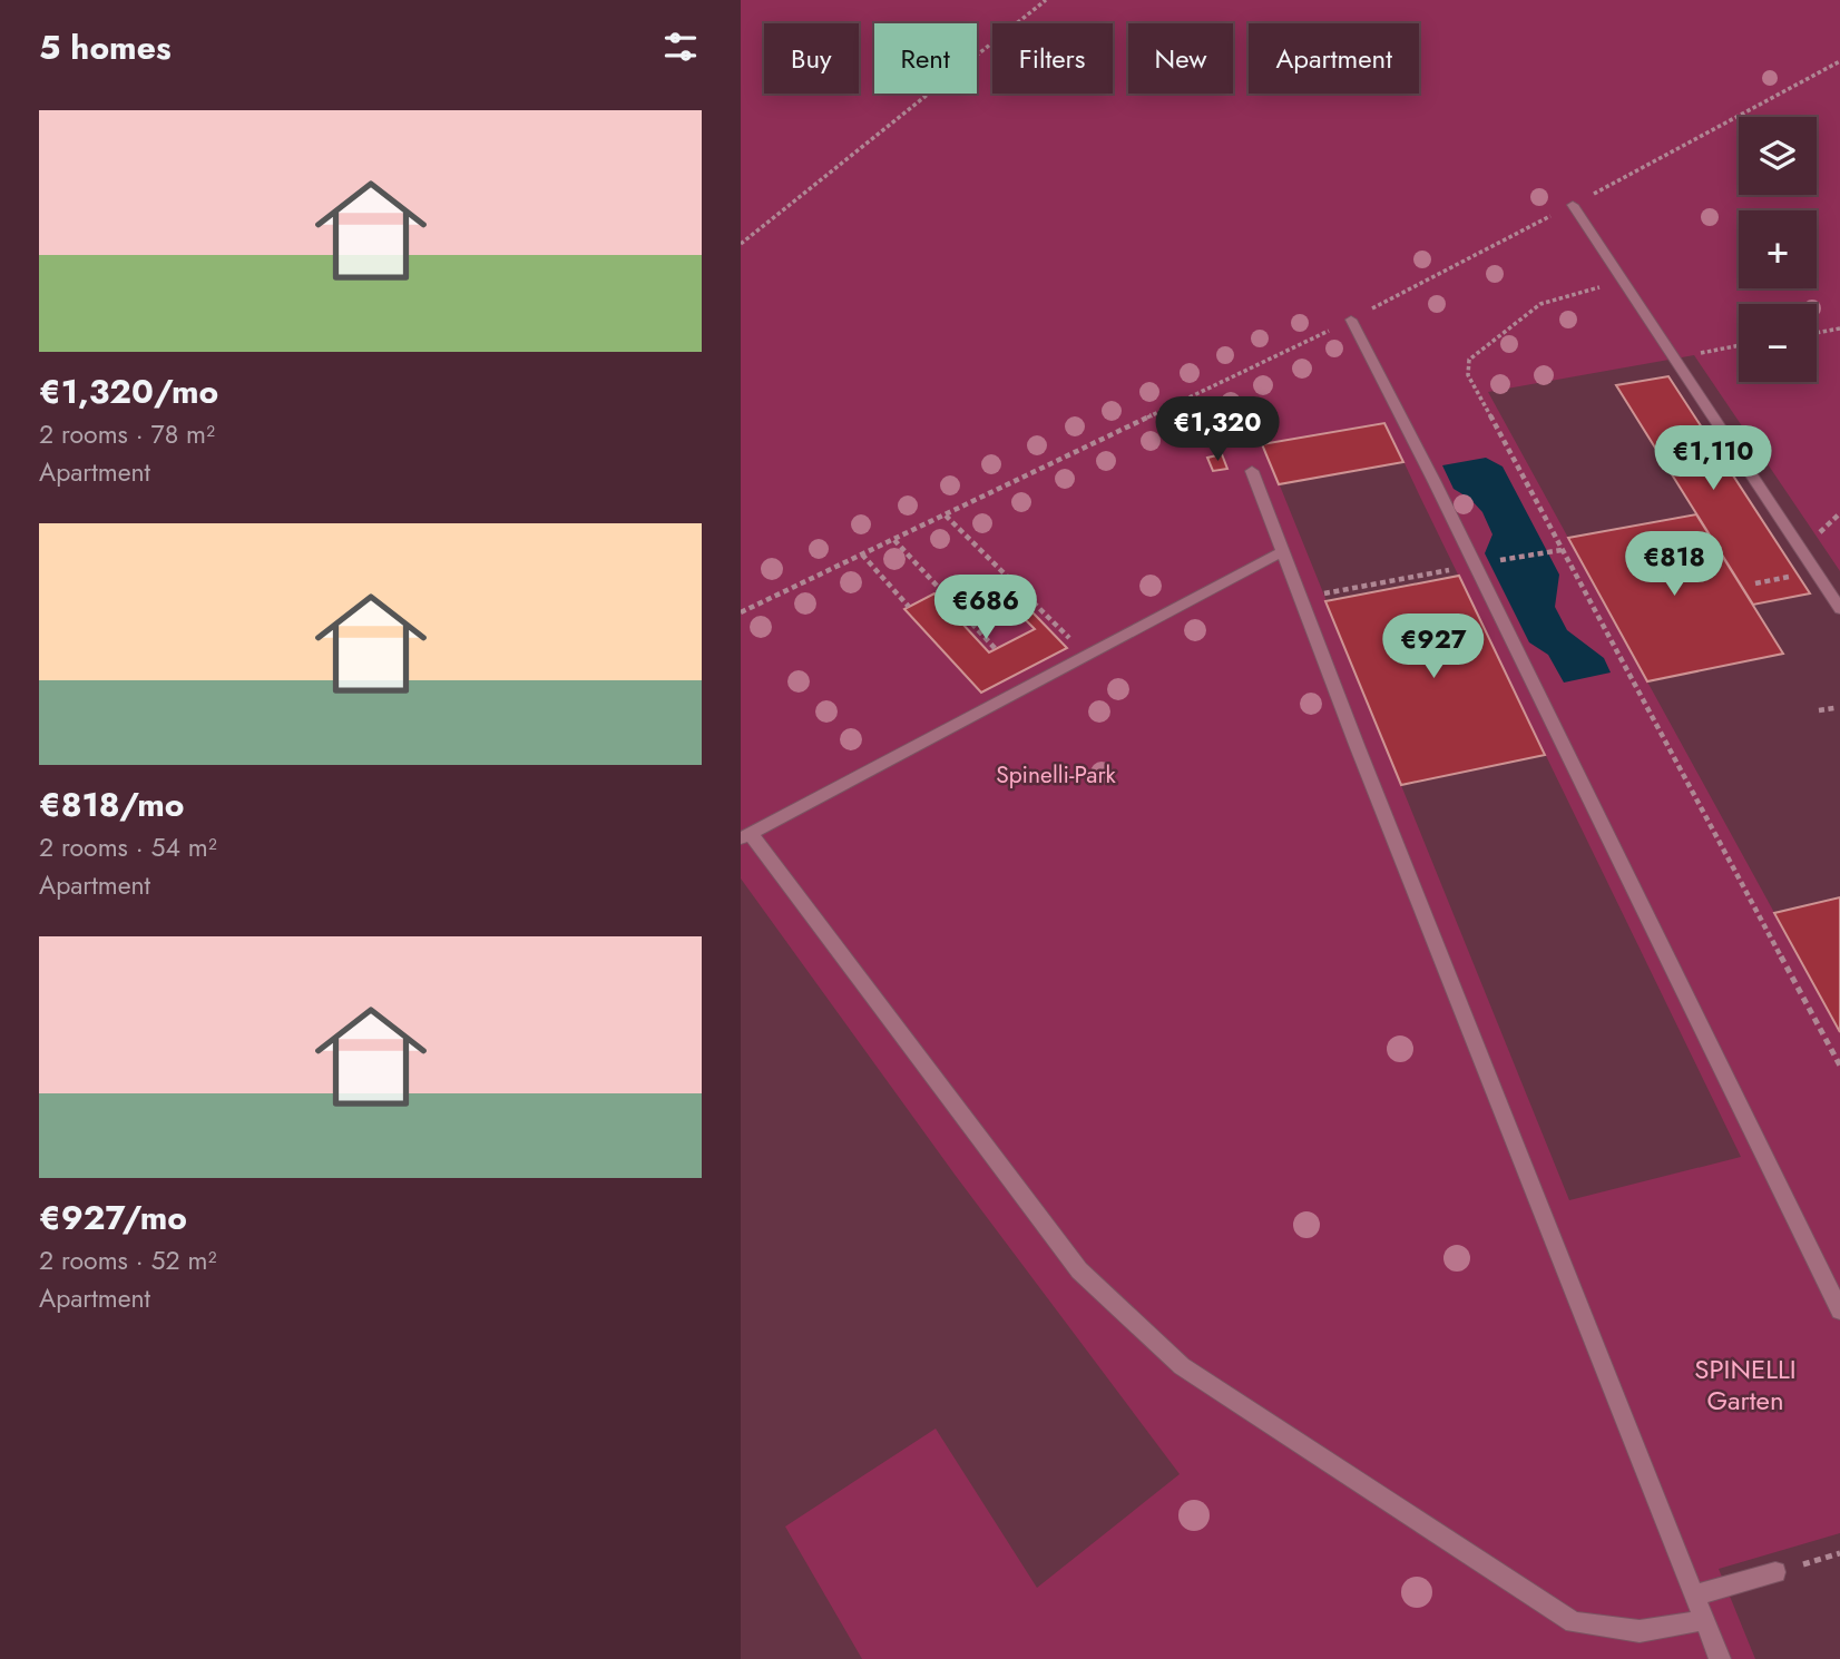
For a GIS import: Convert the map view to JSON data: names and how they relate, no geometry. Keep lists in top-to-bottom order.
{
  "parks": ["Spinelli-Park", "SPINELLI Garten"],
  "page": {
    "heading": "5 homes",
    "chip": [
      "Buy",
      "Rent",
      "Filters",
      "New",
      "Apartment"
    ],
    "list": [
      {
        "name": "€1,320/mo",
        "note": "2 rooms · 78 m² · Apartment"
      },
      {
        "name": "€818/mo",
        "note": "2 rooms · 54 m² · Apartment"
      },
      {
        "name": "€927/mo",
        "note": "2 rooms · 52 m² · Apartment"
      }
    ],
    "map_buttons": ["+", "−"],
    "price": [
      "€1,320",
      "€1,110",
      "€818",
      "€686",
      "€927"
    ]
  }
}
